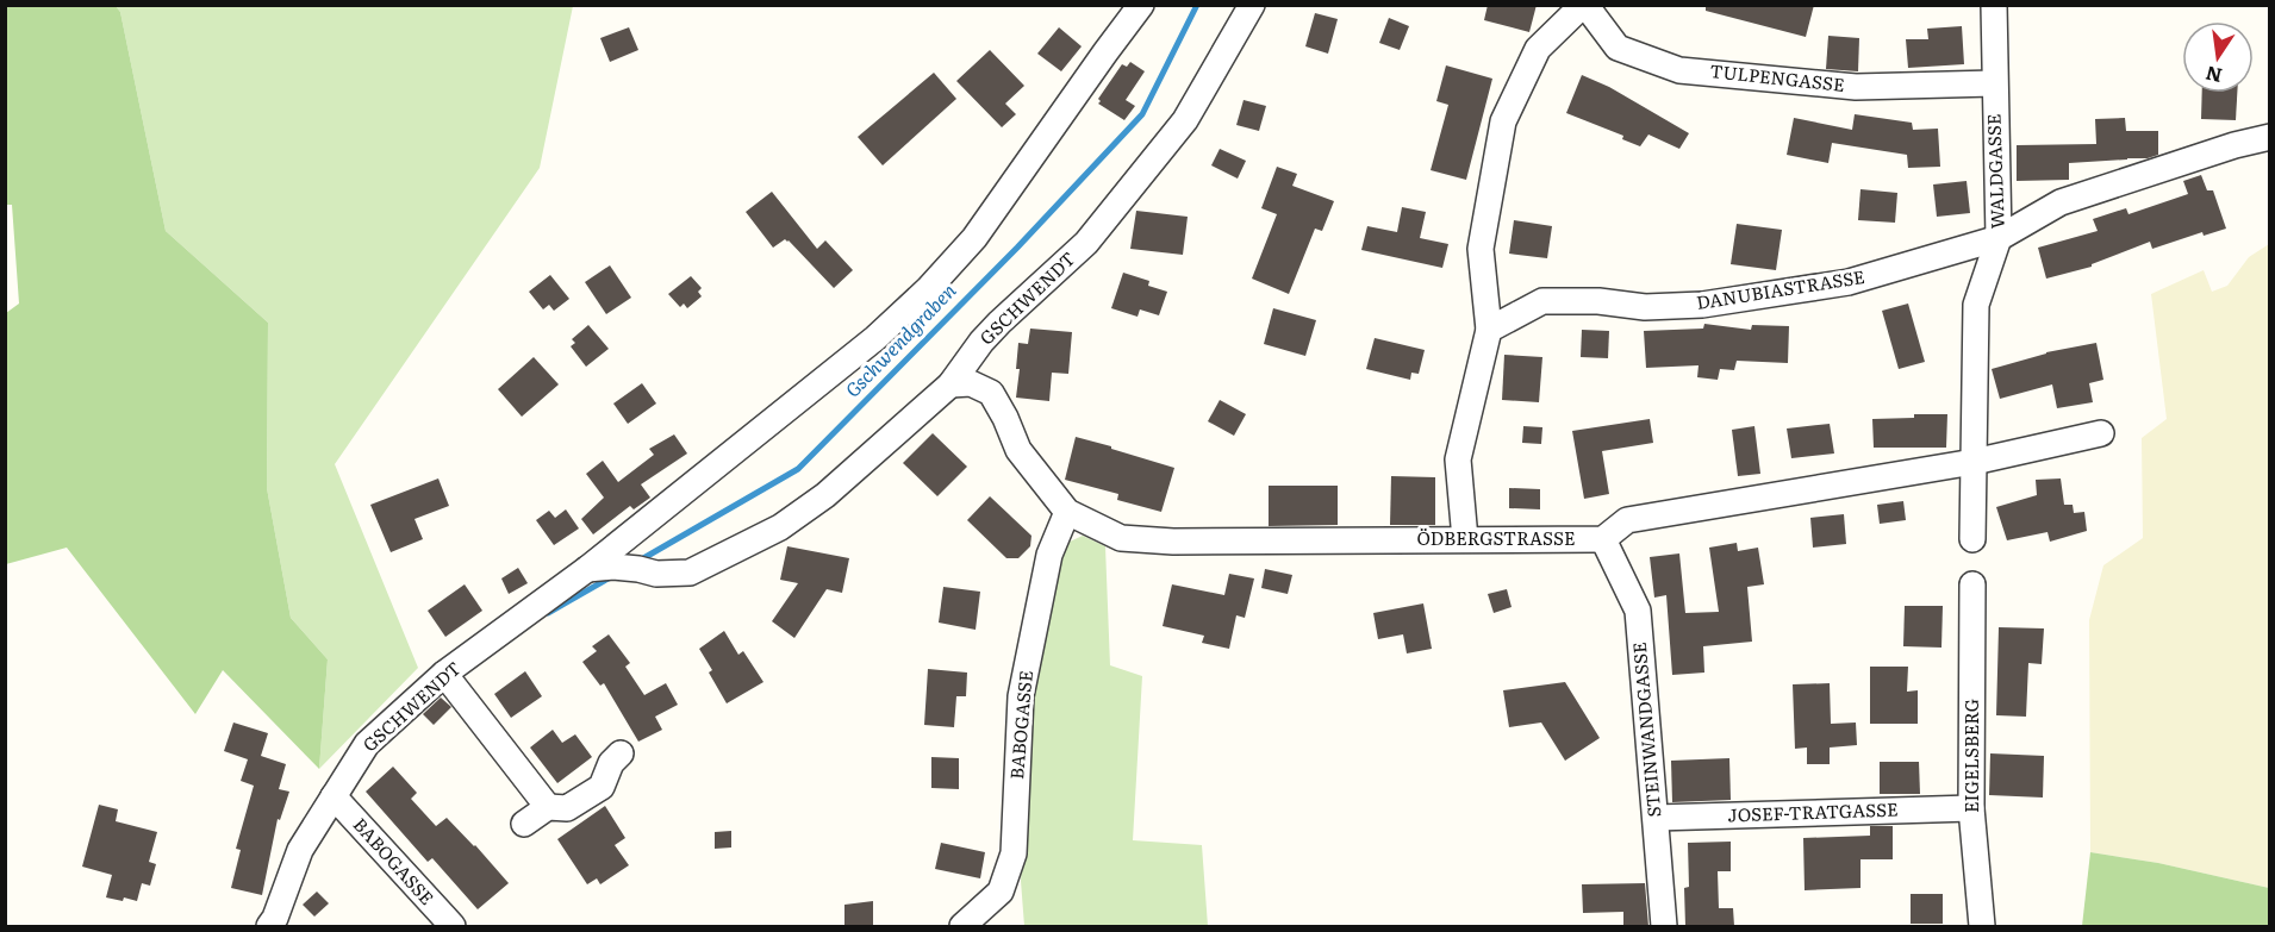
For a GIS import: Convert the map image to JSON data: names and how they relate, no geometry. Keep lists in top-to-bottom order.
{
  "streets": {
    "street": [
      "TULPENGASSE",
      "WALDGASSE",
      "DANUBIASTRASSE",
      "GSCHWENDT",
      "ÖDBERGSTRASSE",
      "BABOGASSE",
      "STEINWANDGASSE",
      "EIGELSBERG",
      "JOSEF-TRATGASSE"
    ]
  },
  "crossings": [
    ["TULPENGASSE", "WALDGASSE"],
    ["WALDGASSE", "DANUBIASTRASSE"],
    ["GSCHWENDT", "ÖDBERGSTRASSE"],
    ["GSCHWENDT", "BABOGASSE"],
    ["ÖDBERGSTRASSE", "BABOGASSE"],
    ["ÖDBERGSTRASSE", "STEINWANDGASSE"],
    ["STEINWANDGASSE", "JOSEF-TRATGASSE"],
    ["EIGELSBERG", "JOSEF-TRATGASSE"]
  ],
  "water": ["Gschwendgraben"],
  "north": "bottom"
}
